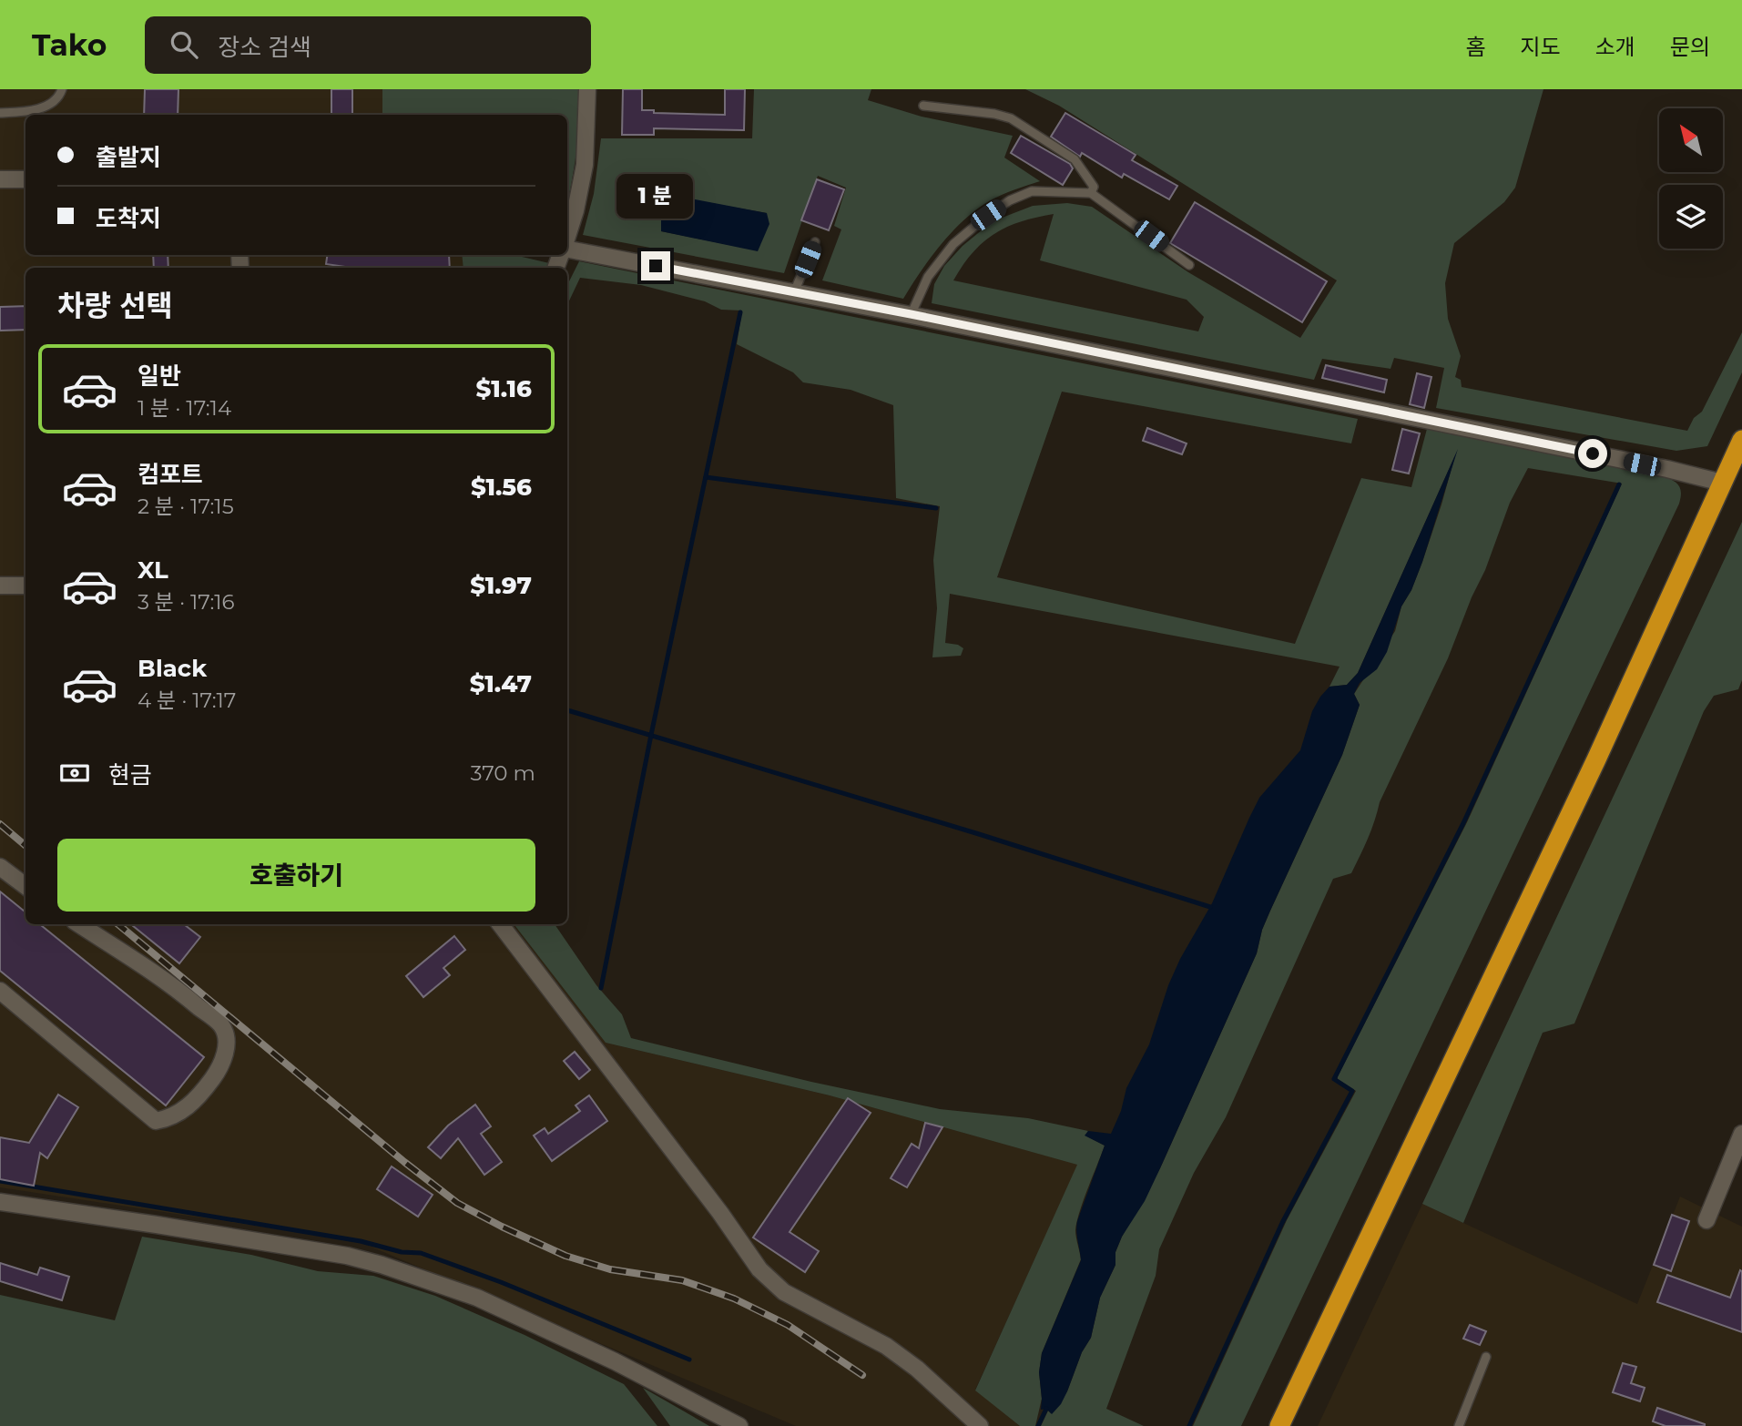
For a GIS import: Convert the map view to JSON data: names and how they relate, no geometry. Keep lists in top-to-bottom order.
{
  "north": "top left",
  "page": {
    "header": "Tako",
    "search": "장소 검색",
    "nav": [
      "홈",
      "지도",
      "소개",
      "문의"
    ],
    "banner": ["출발지", "도착지"],
    "bubble": "1 분",
    "heading": "차량 선택",
    "list": [
      {
        "name": "일반",
        "note": "1 분 · 17:14",
        "value": "$1.16"
      },
      {
        "name": "컴포트",
        "note": "2 분 · 17:15",
        "value": "$1.56"
      },
      {
        "name": "XL",
        "note": "3 분 · 17:16",
        "value": "$1.97"
      },
      {
        "name": "Black",
        "note": "4 분 · 17:17",
        "value": "$1.47"
      }
    ],
    "pay": ["현금", "370 m"],
    "buttons": "호출하기"
  }
}
